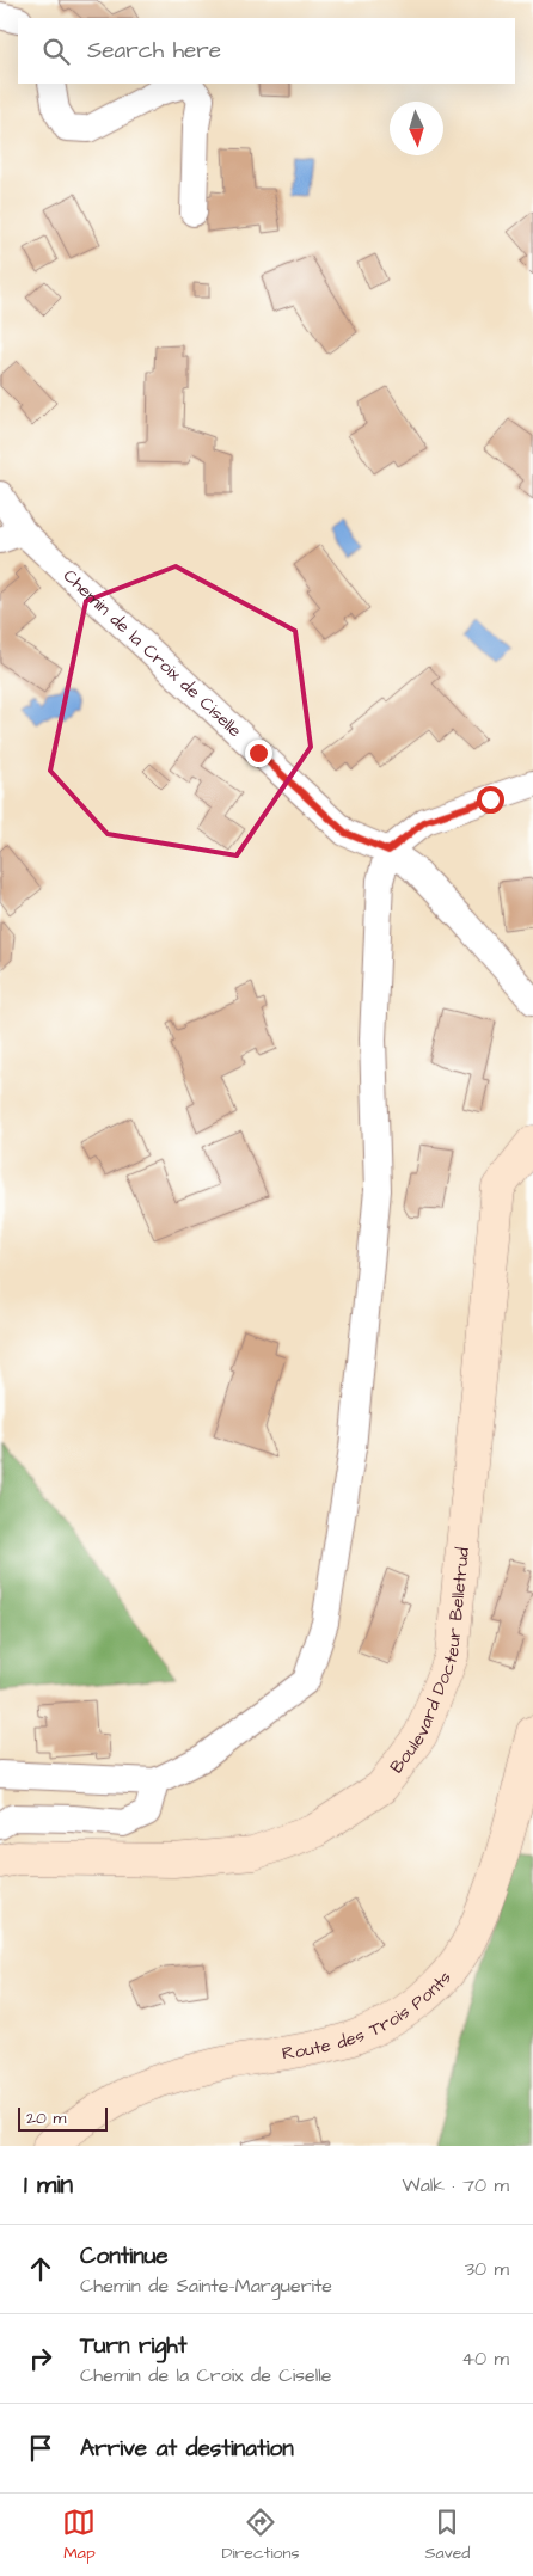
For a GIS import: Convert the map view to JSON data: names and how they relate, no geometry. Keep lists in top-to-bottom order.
{
  "streets": {
    "main road": ["Boulevard Docteur Belletrud", "Route des Trois Ponts"],
    "street": ["Chemin de la Croix de Ciselle"]
  },
  "scale_bar": "20 m",
  "north": "bottom",
  "page": {
    "search": "Search here",
    "scale": "20 m",
    "heading": ["1 min", "Walk · 70 m"],
    "list": [
      ["Continue", "Chemin de Sainte-Marguerite", "30 m"],
      ["Turn right", "Chemin de la Croix de Ciselle", "40 m"],
      "Arrive at destination"
    ],
    "nav": ["Map", "Directions", "Saved"]
  }
}
